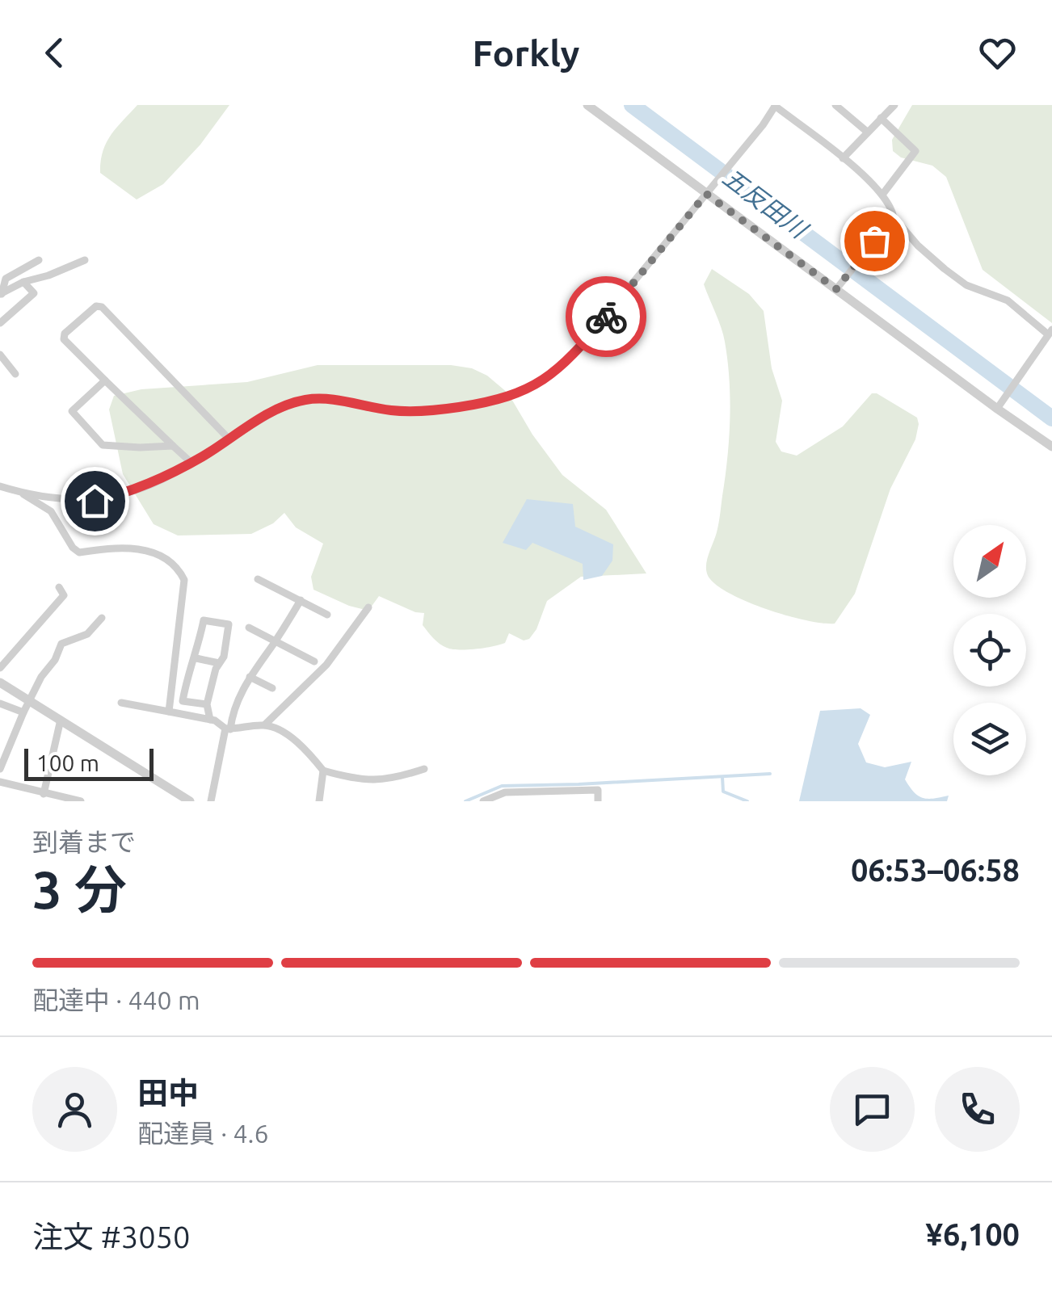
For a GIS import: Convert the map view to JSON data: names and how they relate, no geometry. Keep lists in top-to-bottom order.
{
  "water": ["五反田川"],
  "scale_bar": "100 m",
  "north": "top right",
  "page": {
    "header": "Forkly",
    "scale": "100 m",
    "heading": ["3 分", "到着まで", "06:53–06:58"],
    "panel": [
      "田中",
      "配達員 · 4.6",
      "注文 #3050",
      "¥6,100"
    ],
    "bar": "配達中 · 440 m"
  }
}
